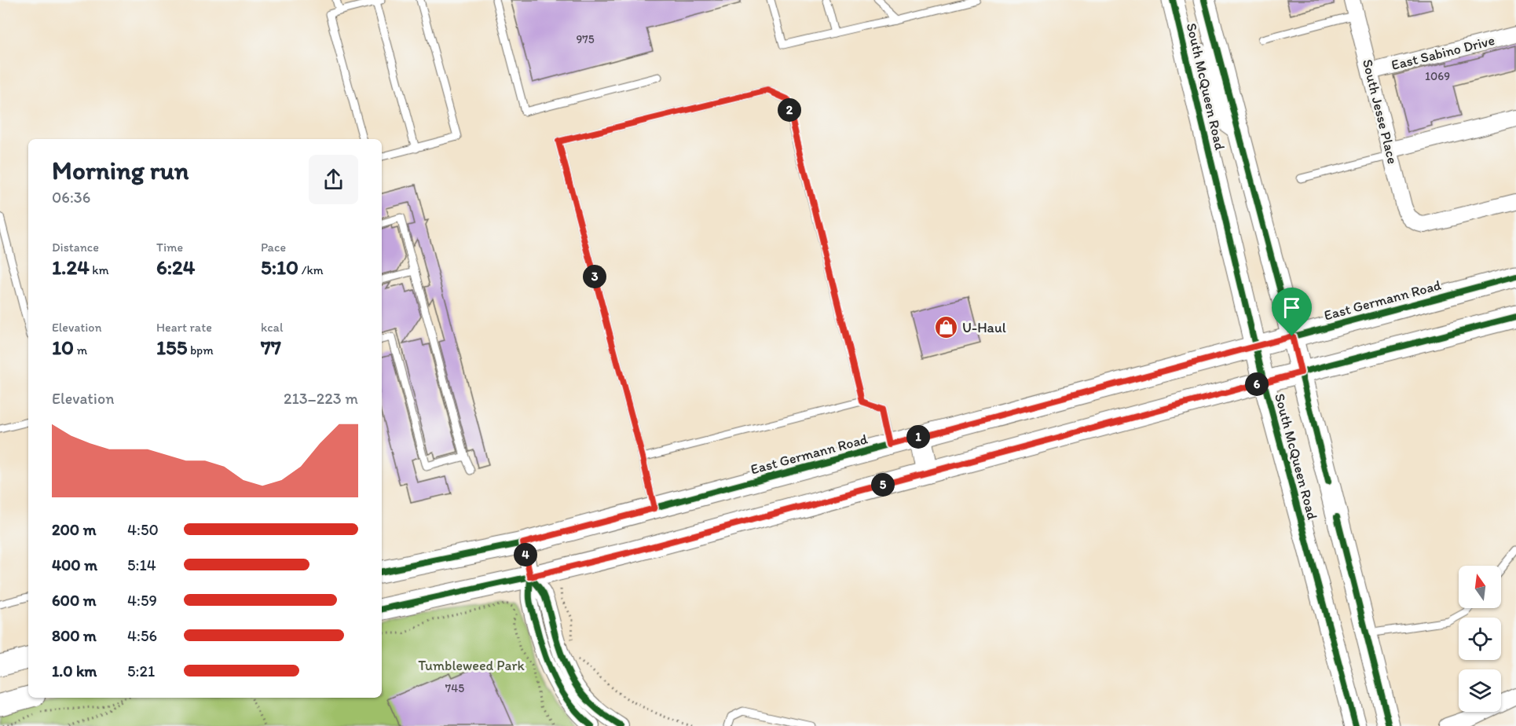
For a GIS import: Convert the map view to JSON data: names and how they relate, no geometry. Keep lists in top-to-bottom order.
{
  "streets": {
    "main road": ["South McQueen Road", "East Germann Road"],
    "street": ["East Sabino Drive", "South Jesse Place"]
  },
  "crossings": [
    ["East Sabino Drive", "South Jesse Place"],
    ["South McQueen Road", "East Germann Road"]
  ],
  "parks": ["Tumbleweed Park"],
  "places": {
    "shop": ["U-Haul"]
  },
  "house_numbers": ["975", "1069", "745"],
  "north": "top",
  "page": {
    "pins": [
      "2",
      "3",
      "6",
      "1",
      "5",
      "4"
    ],
    "heading": ["Morning run", "06:36"],
    "stats": [
      ["Distance", "1.24 km"],
      ["Time", "6:24"],
      ["Pace", "5:10 /km"],
      ["Elevation", "10 m"],
      ["Heart rate", "155 bpm"],
      ["kcal", "77"]
    ],
    "chart": ["Elevation", "213–223 m"],
    "list": [
      {
        "name": "200 m",
        "note": "4:50"
      },
      {
        "name": "400 m",
        "note": "5:14"
      },
      {
        "name": "600 m",
        "note": "4:59"
      },
      {
        "name": "800 m",
        "note": "4:56"
      },
      {
        "name": "1.0 km",
        "note": "5:21"
      }
    ]
  }
}
